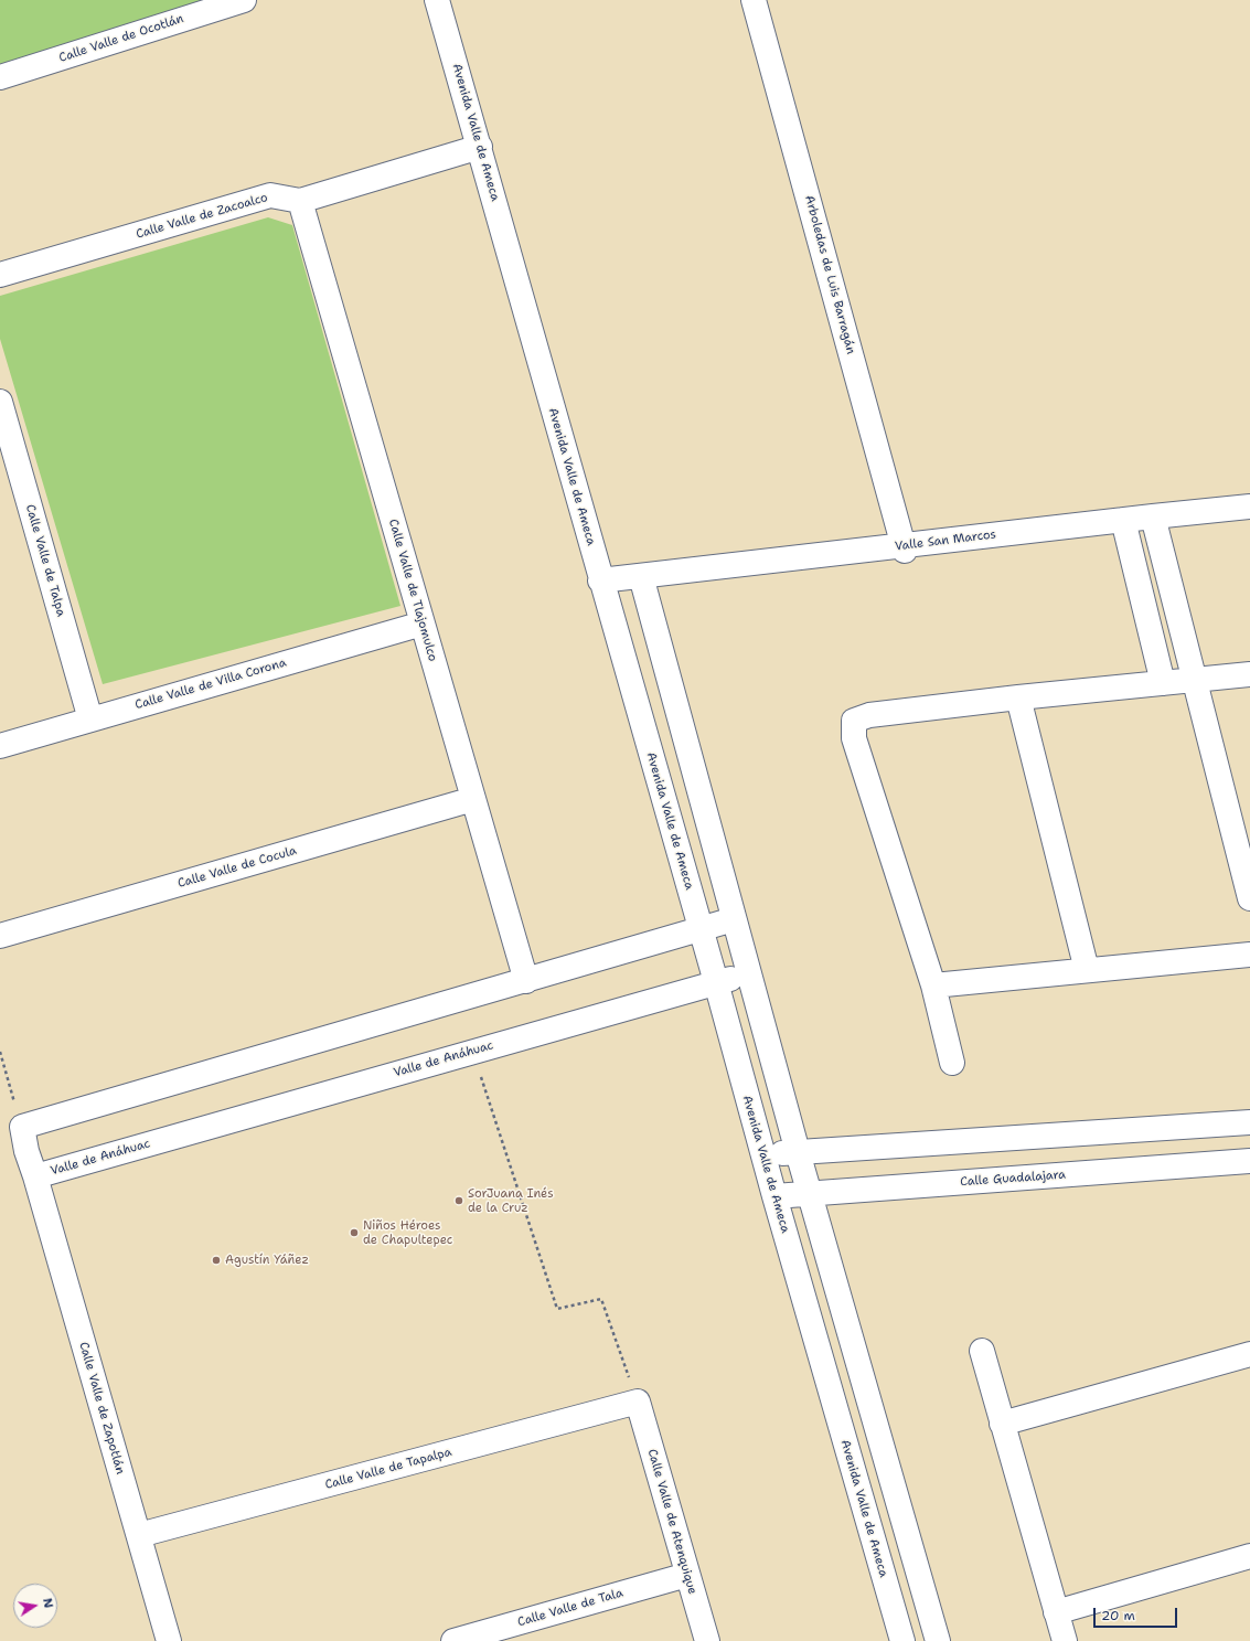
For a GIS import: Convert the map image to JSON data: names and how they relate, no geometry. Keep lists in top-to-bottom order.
{
  "streets": {
    "street": [
      "Calle Valle de Ocotlán",
      "Avenida Valle de Ameca",
      "Calle Valle de Zacoalco",
      "Arboledas de Luis Barragán",
      "Valle San Marcos",
      "Calle Valle de Talpa",
      "Calle Valle de Tlajomulco",
      "Calle Valle de Villa Corona",
      "Calle Valle de Cocula",
      "Valle de Anáhuac",
      "Calle Guadalajara",
      "Calle Valle de Zapotlán",
      "Calle Valle de Tapalpa",
      "Calle Valle de Atenquique",
      "Calle Valle de Tala"
    ]
  },
  "crossings": [
    ["Avenida Valle de Ameca", "Calle Valle de Zacoalco"],
    ["Avenida Valle de Ameca", "Valle San Marcos"],
    ["Avenida Valle de Ameca", "Valle de Anáhuac"],
    ["Avenida Valle de Ameca", "Calle Guadalajara"],
    ["Calle Valle de Zacoalco", "Calle Valle de Tlajomulco"],
    ["Arboledas de Luis Barragán", "Valle San Marcos"],
    ["Calle Valle de Talpa", "Calle Valle de Villa Corona"],
    ["Calle Valle de Tlajomulco", "Calle Valle de Villa Corona"],
    ["Calle Valle de Tlajomulco", "Calle Valle de Cocula"],
    ["Valle de Anáhuac", "Calle Valle de Zapotlán"],
    ["Calle Valle de Zapotlán", "Calle Valle de Tapalpa"],
    ["Calle Valle de Tapalpa", "Calle Valle de Atenquique"],
    ["Calle Valle de Atenquique", "Calle Valle de Tala"]
  ],
  "places": ["SorJuana Inés de la Cruz", "Niños Héroes de Chapultepec", "Agustín Yáñez"],
  "scale_bar": "20 m",
  "north": "right"
}
